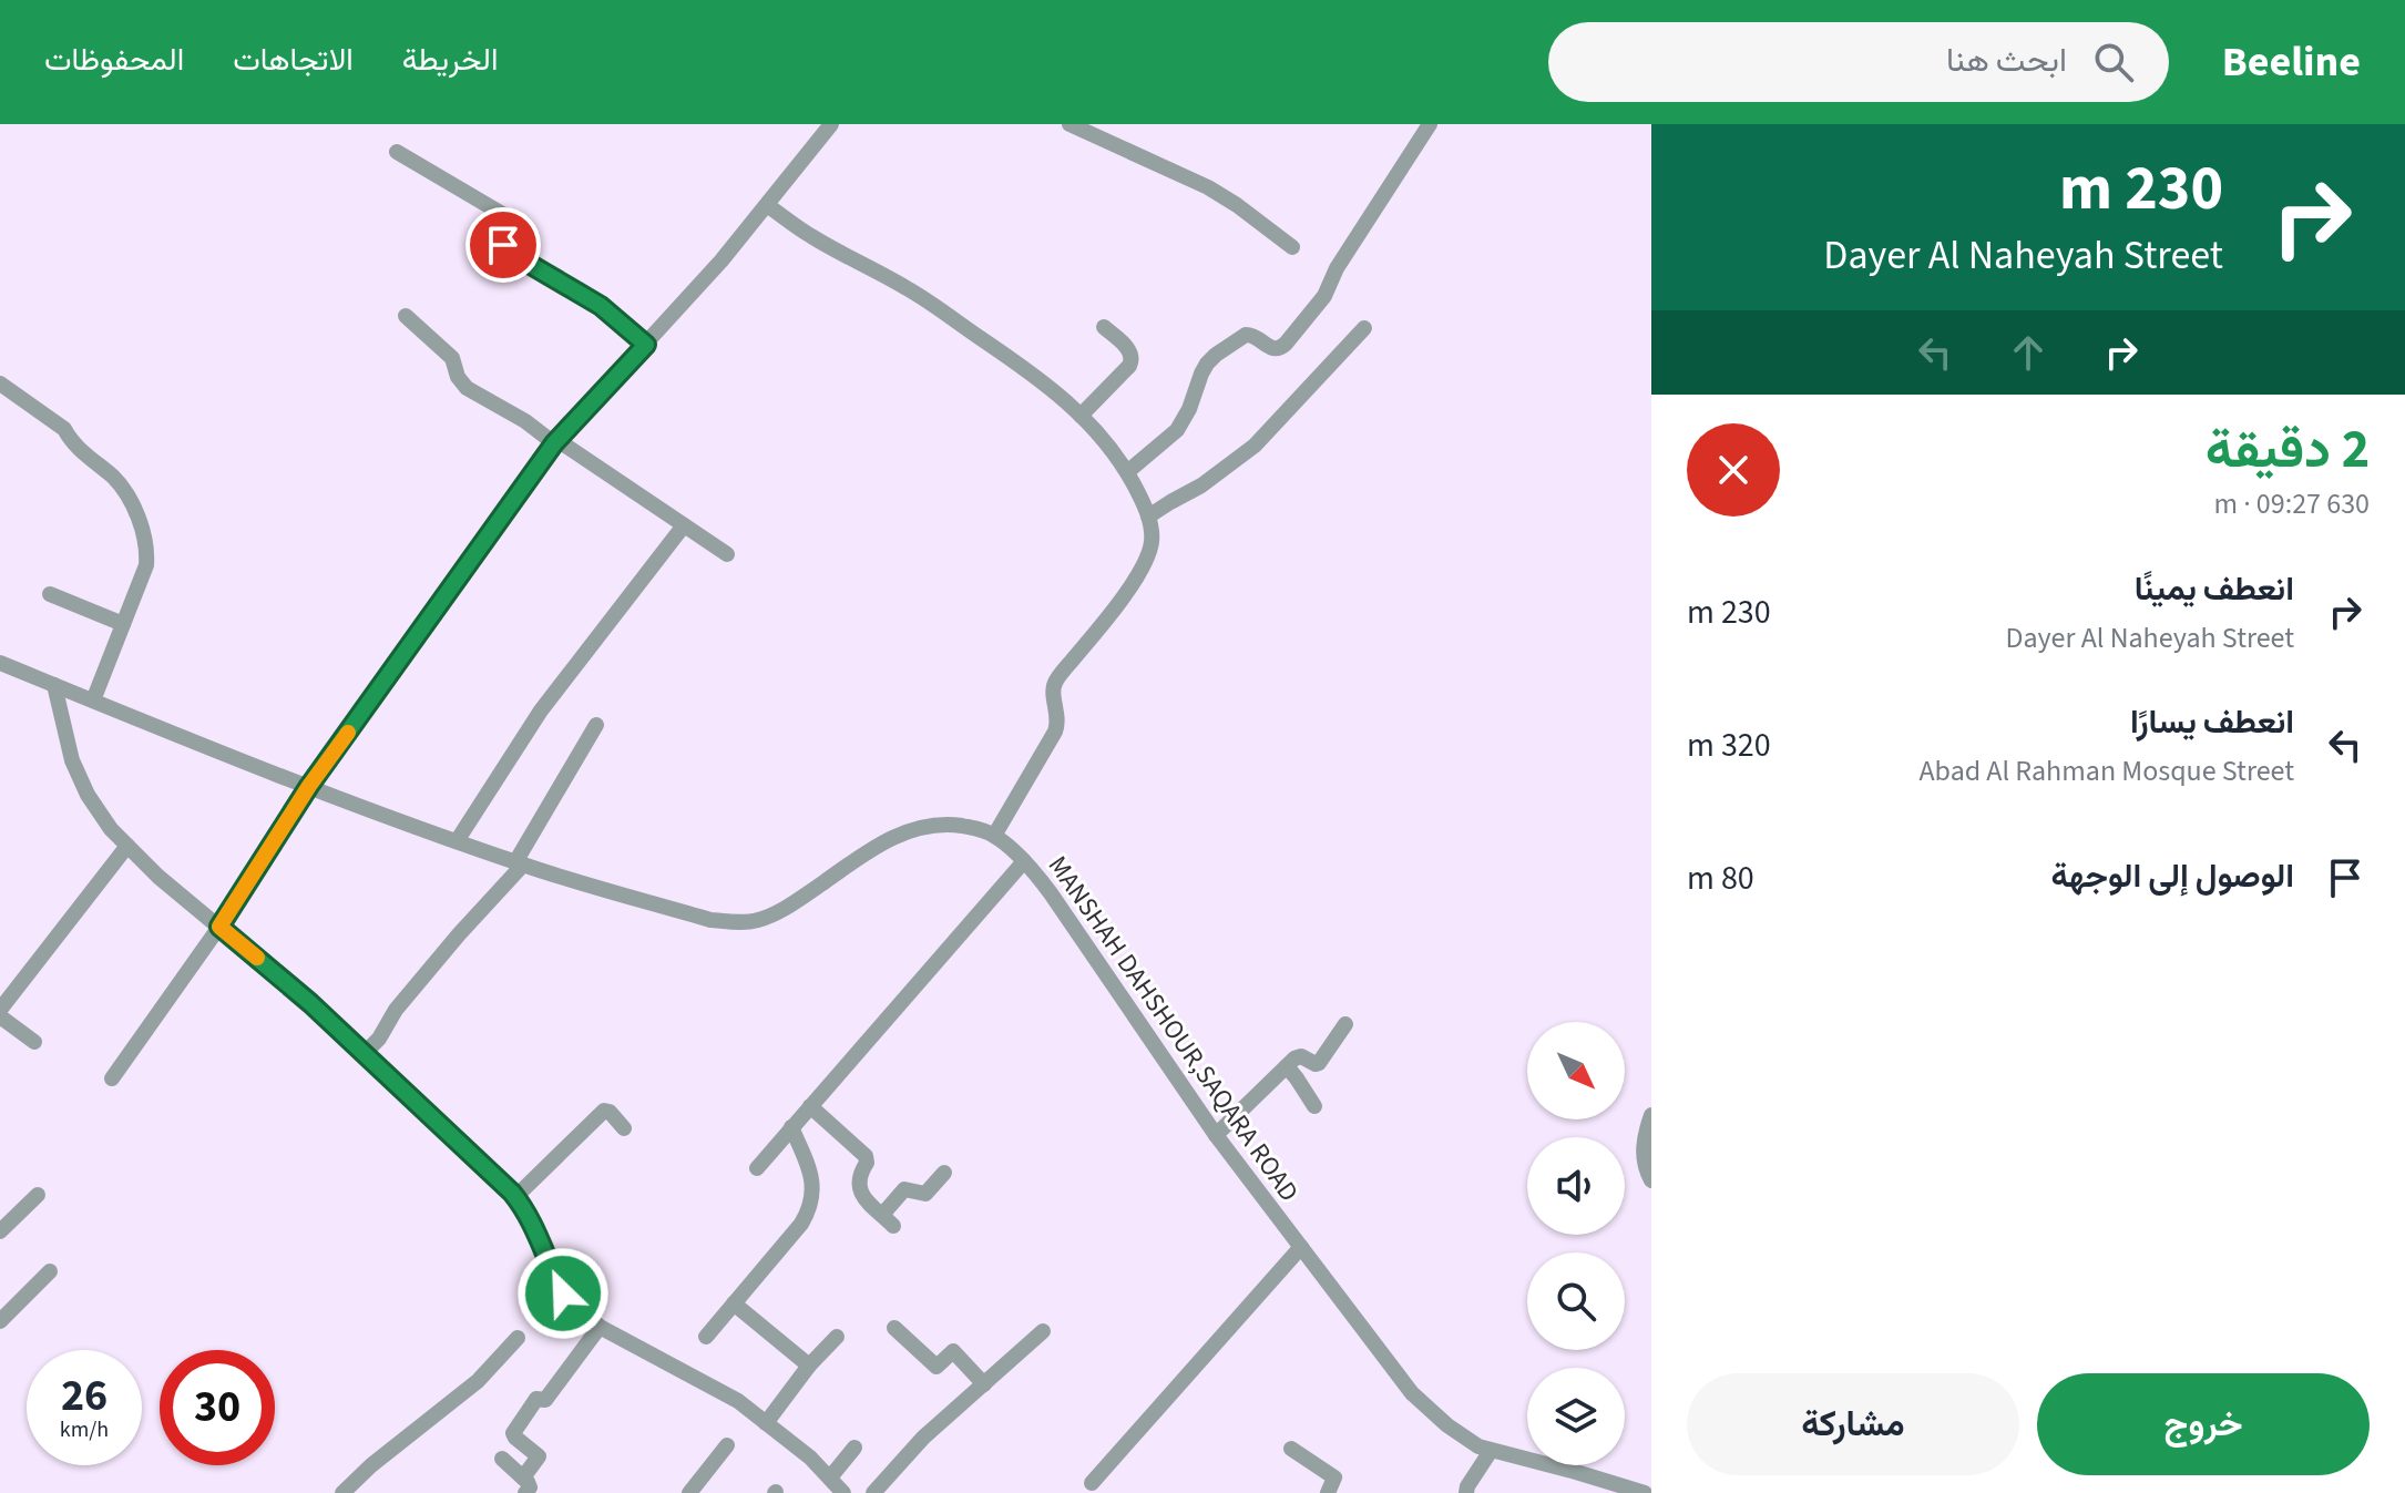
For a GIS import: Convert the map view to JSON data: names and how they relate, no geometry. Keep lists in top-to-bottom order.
{
  "streets": {
    "street": ["MANSHAH DAHSHOUR,SAQARA ROAD"]
  },
  "north": "bottom right",
  "page": {
    "header": "Beeline",
    "search": "ابحث هنا",
    "nav": ["الخريطة", "الاتجاهات", "المحفوظات"],
    "turn": ["230 m", "Dayer Al Naheyah Street"],
    "heading": ["2 دقيقة", "630 m · 09:27"],
    "list": [
      {
        "name": "انعطف يمينًا",
        "note": "Dayer Al Naheyah Street",
        "value": "230 m"
      },
      {
        "name": "انعطف يسارًا",
        "note": "Abad Al Rahman Mosque Street",
        "value": "320 m"
      },
      {
        "name": "الوصول إلى الوجهة",
        "value": "80 m"
      }
    ],
    "speed": "26 km/h",
    "limit": "30",
    "buttons": ["خروج", "مشاركة"]
  }
}
